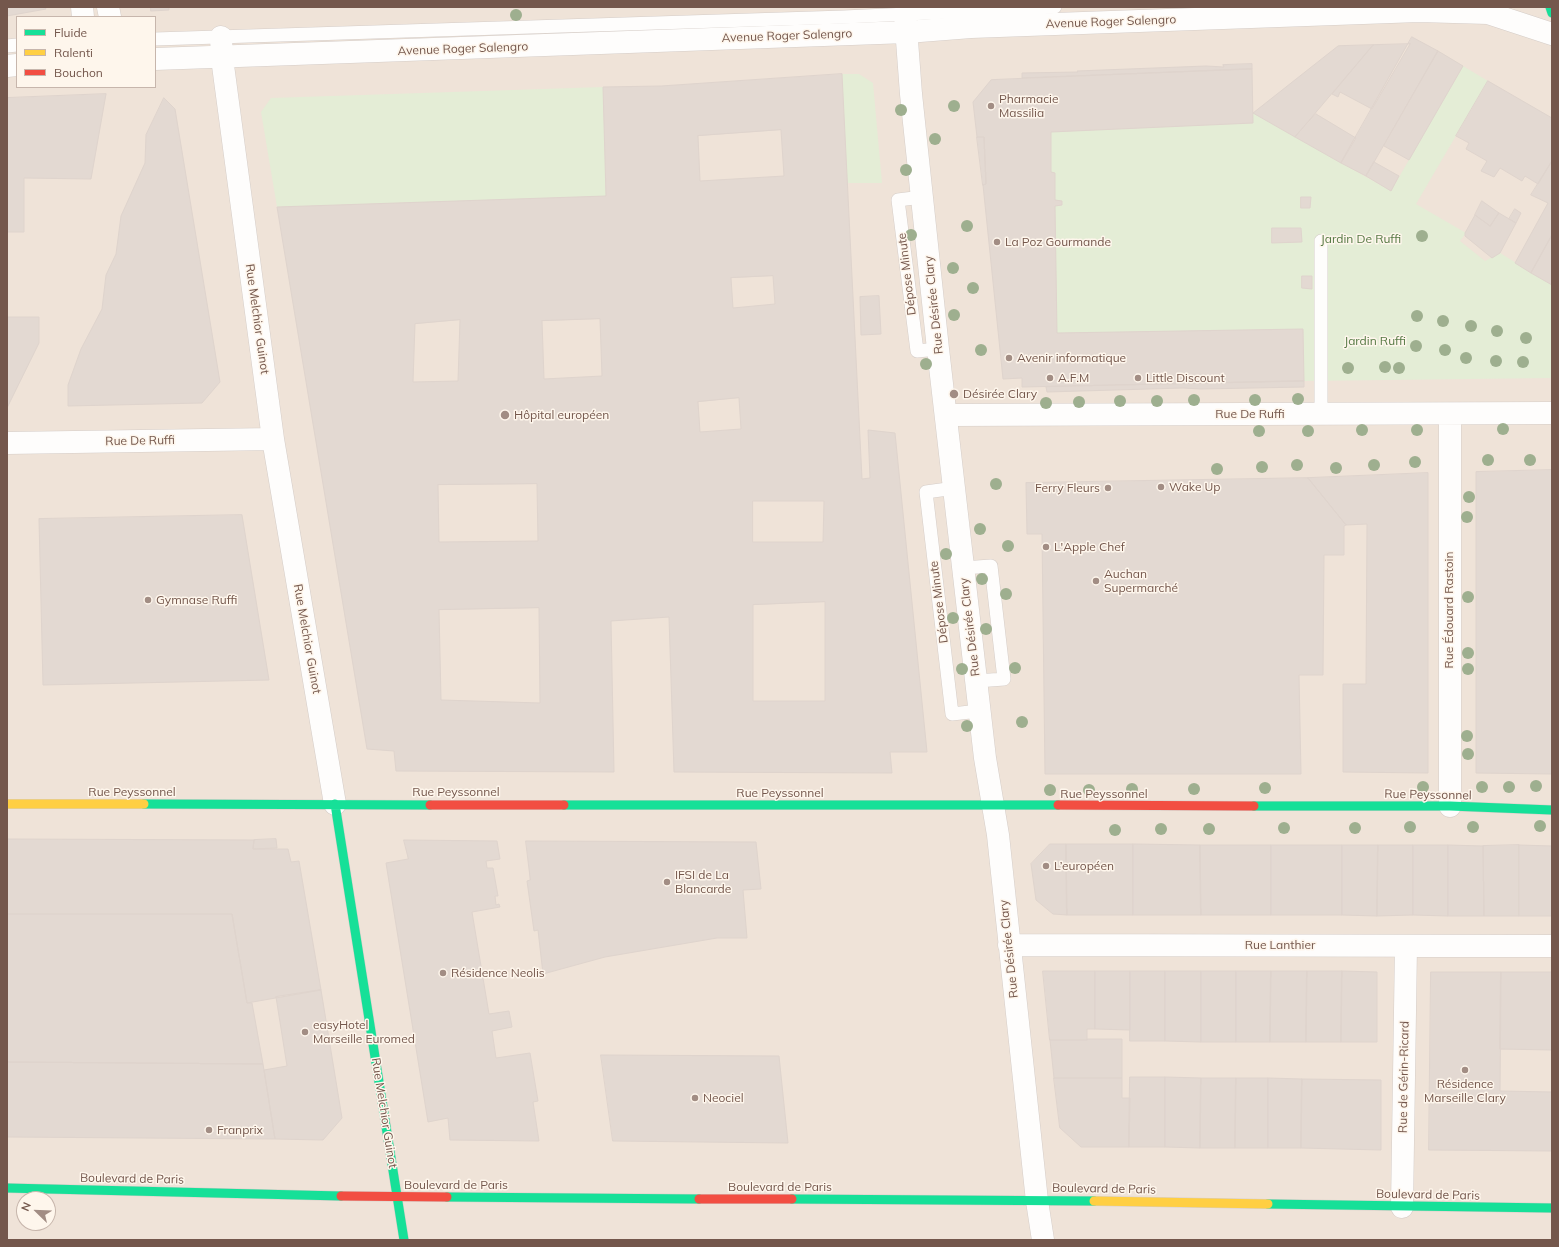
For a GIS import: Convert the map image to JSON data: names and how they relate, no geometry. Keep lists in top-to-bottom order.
{
  "streets": {
    "street": [
      "Avenue Roger Salengro",
      "Rue Désirée Clary",
      "Rue Melchior Guinot",
      "Rue De Ruffi",
      "Rue Édouard Rastoin",
      "Rue Peyssonnel",
      "Rue Lanthier",
      "Rue de Gérin-Ricard",
      "Boulevard de Paris"
    ],
    "lane": ["Dépose Minute"]
  },
  "crossings": [
    ["Avenue Roger Salengro", "Rue Désirée Clary"],
    ["Avenue Roger Salengro", "Rue Melchior Guinot"],
    ["Dépose Minute", "Rue Désirée Clary"],
    ["Rue Désirée Clary", "Rue De Ruffi"],
    ["Rue Désirée Clary", "Rue Peyssonnel"],
    ["Rue Désirée Clary", "Rue Lanthier"],
    ["Rue Désirée Clary", "Boulevard de Paris"],
    ["Rue Melchior Guinot", "Rue De Ruffi"],
    ["Rue Melchior Guinot", "Rue Peyssonnel"],
    ["Rue Melchior Guinot", "Boulevard de Paris"],
    ["Rue De Ruffi", "Rue Édouard Rastoin"],
    ["Rue Édouard Rastoin", "Rue Peyssonnel"],
    ["Rue Lanthier", "Rue de Gérin-Ricard"],
    ["Rue de Gérin-Ricard", "Boulevard de Paris"]
  ],
  "parks": ["Jardin De Ruffi", "Jardin Ruffi"],
  "places": [
    "Pharmacie Massilia",
    "La Poz Gourmande",
    "Avenir informatique",
    "A.F.M",
    "Little Discount",
    "Désirée Clary",
    "Hôpital européen",
    "Wake Up",
    "Ferry Fleurs",
    "L'Apple Chef",
    "Auchan Supermarché",
    "Gymnase Ruffi",
    "L’européen",
    "IFSI de La Blancarde",
    "Résidence Neolis",
    "easyHotel Marseille Euromed",
    "Résidence Marseille Clary",
    "Neociel",
    "Franprix"
  ],
  "legend": ["Fluide", "Ralenti", "Bouchon"],
  "north": "top left"
}
